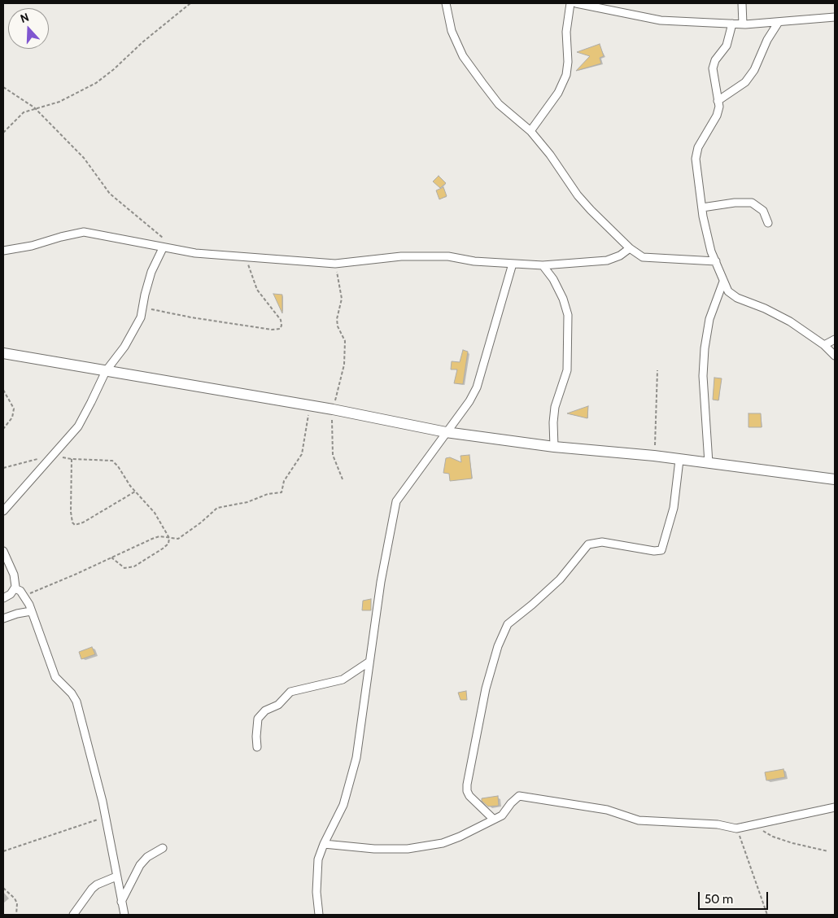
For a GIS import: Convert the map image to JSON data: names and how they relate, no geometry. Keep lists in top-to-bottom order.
{
  "scale_bar": "50 m",
  "north": "top"
}
